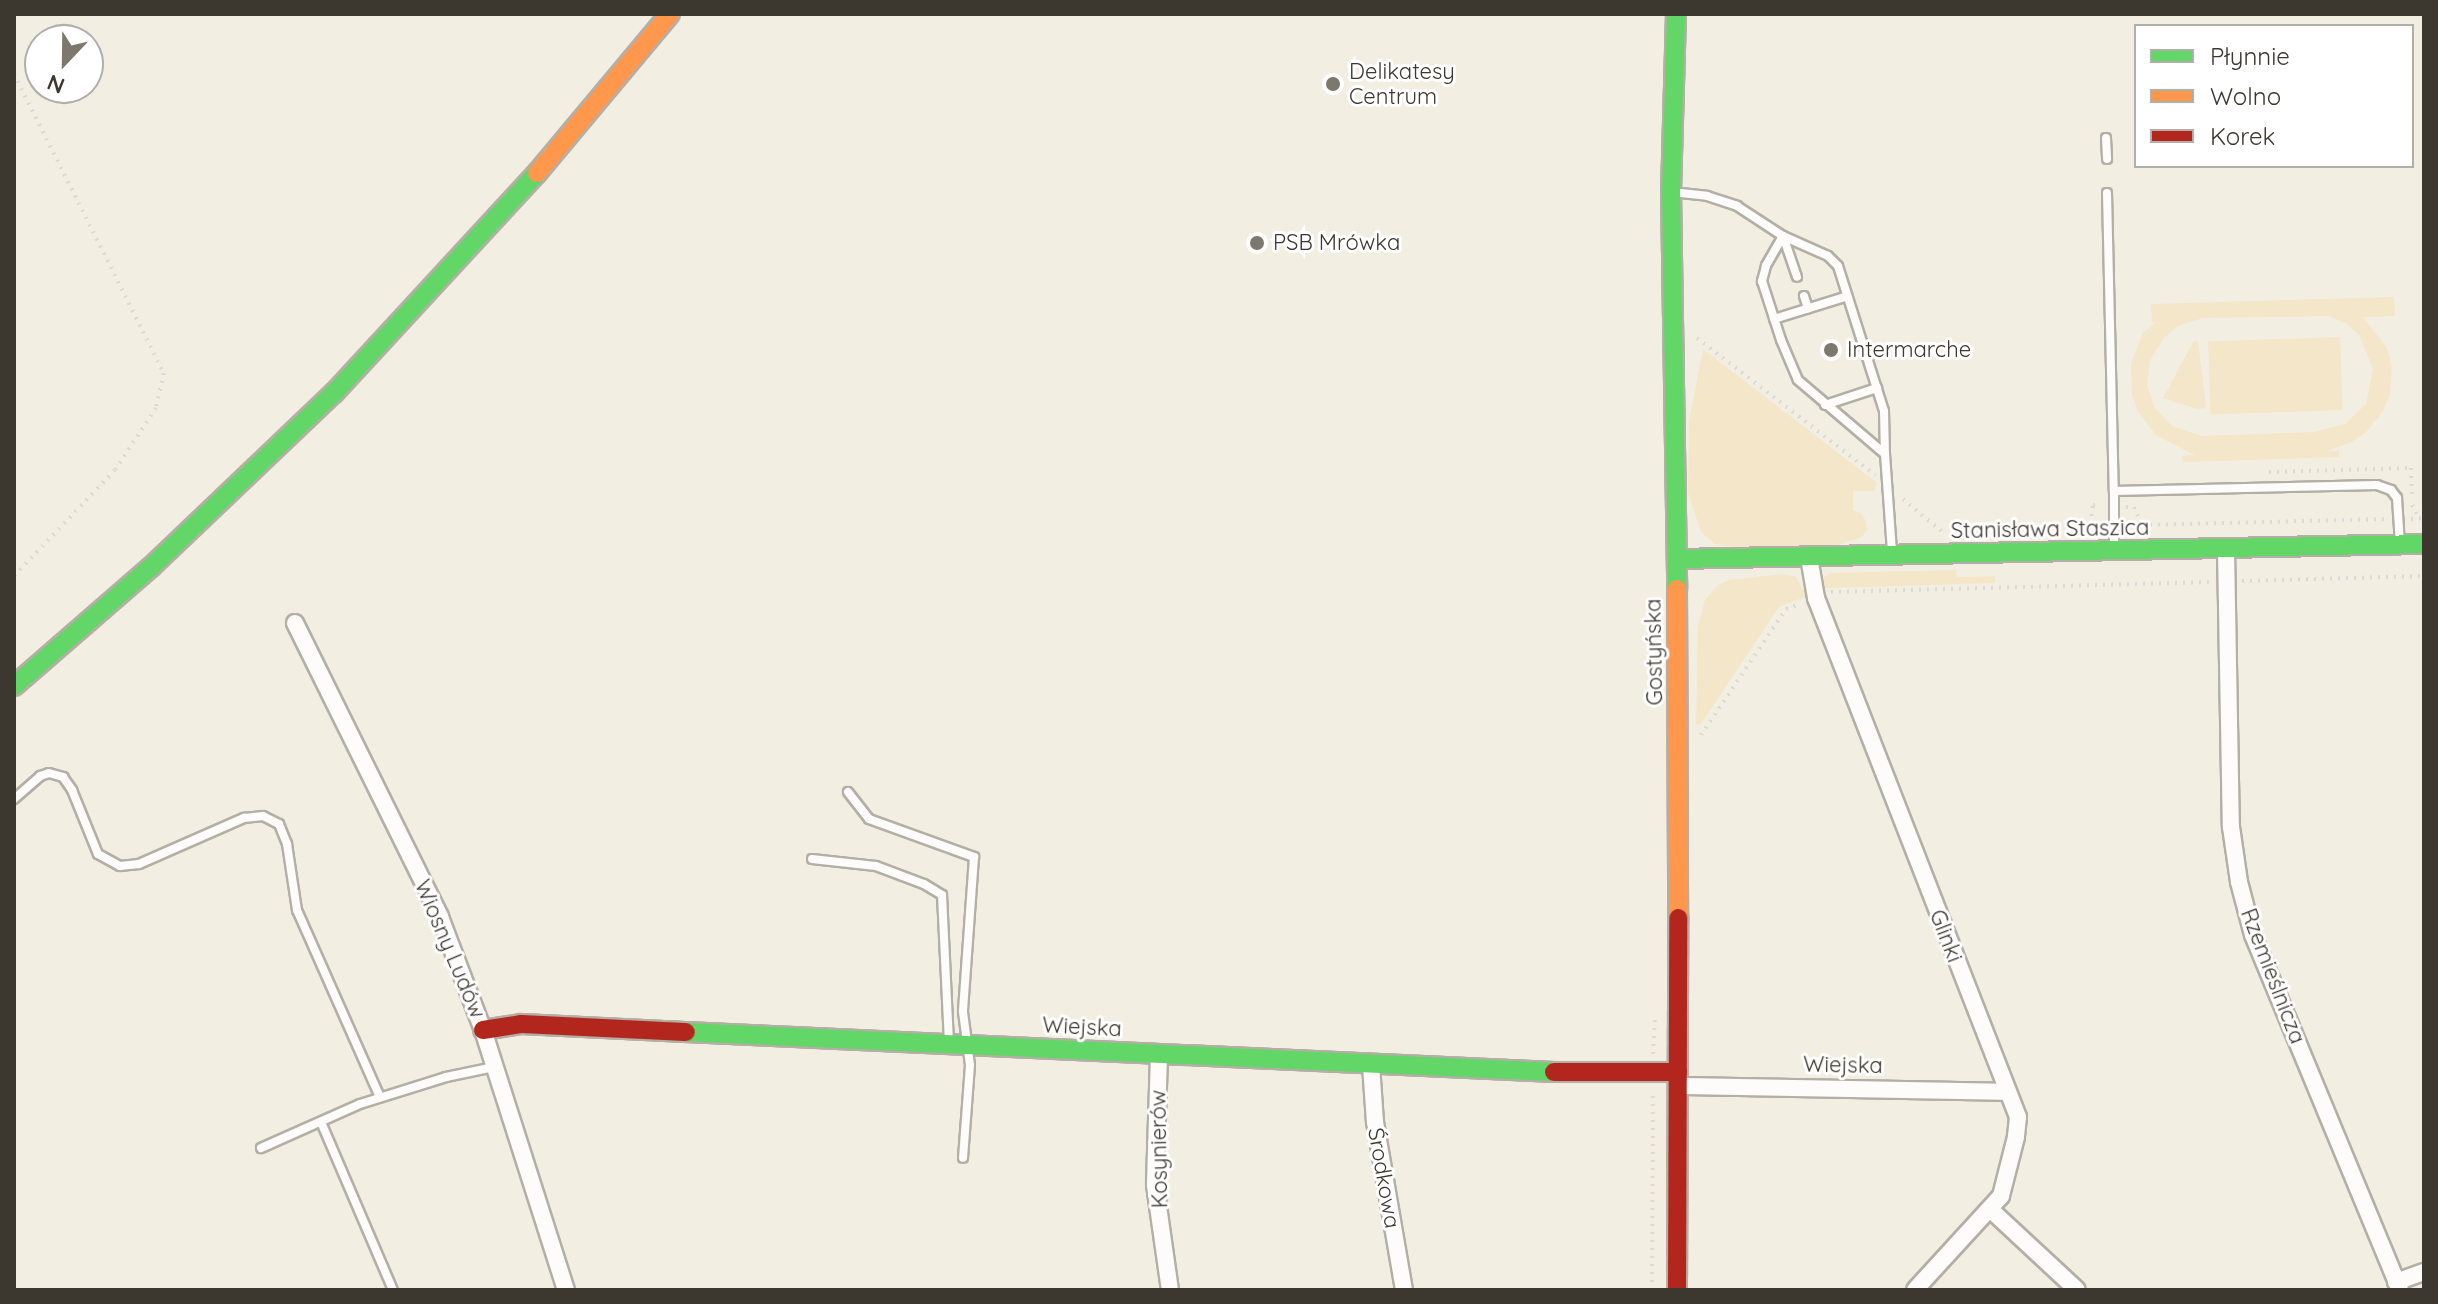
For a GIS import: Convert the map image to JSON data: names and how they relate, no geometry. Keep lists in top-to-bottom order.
{
  "streets": {
    "main road": ["Stanisława Staszica", "Gostyńska", "Wiejska"],
    "street": [
      "Glinki",
      "Wiosny Ludów",
      "Rzemieślnicza",
      "Kosynierów",
      "Środkowa"
    ]
  },
  "crossings": [
    ["Stanisława Staszica", "Gostyńska"],
    ["Stanisława Staszica", "Glinki"],
    ["Stanisława Staszica", "Rzemieślnicza"],
    ["Gostyńska", "Wiejska"],
    ["Glinki", "Wiejska"],
    ["Wiosny Ludów", "Wiejska"],
    ["Wiejska", "Kosynierów"],
    ["Wiejska", "Środkowa"]
  ],
  "places": ["Delikatesy Centrum", "PSB Mrówka", "Intermarche"],
  "legend": ["Płynnie", "Wolno", "Korek"],
  "north": "bottom"
}
